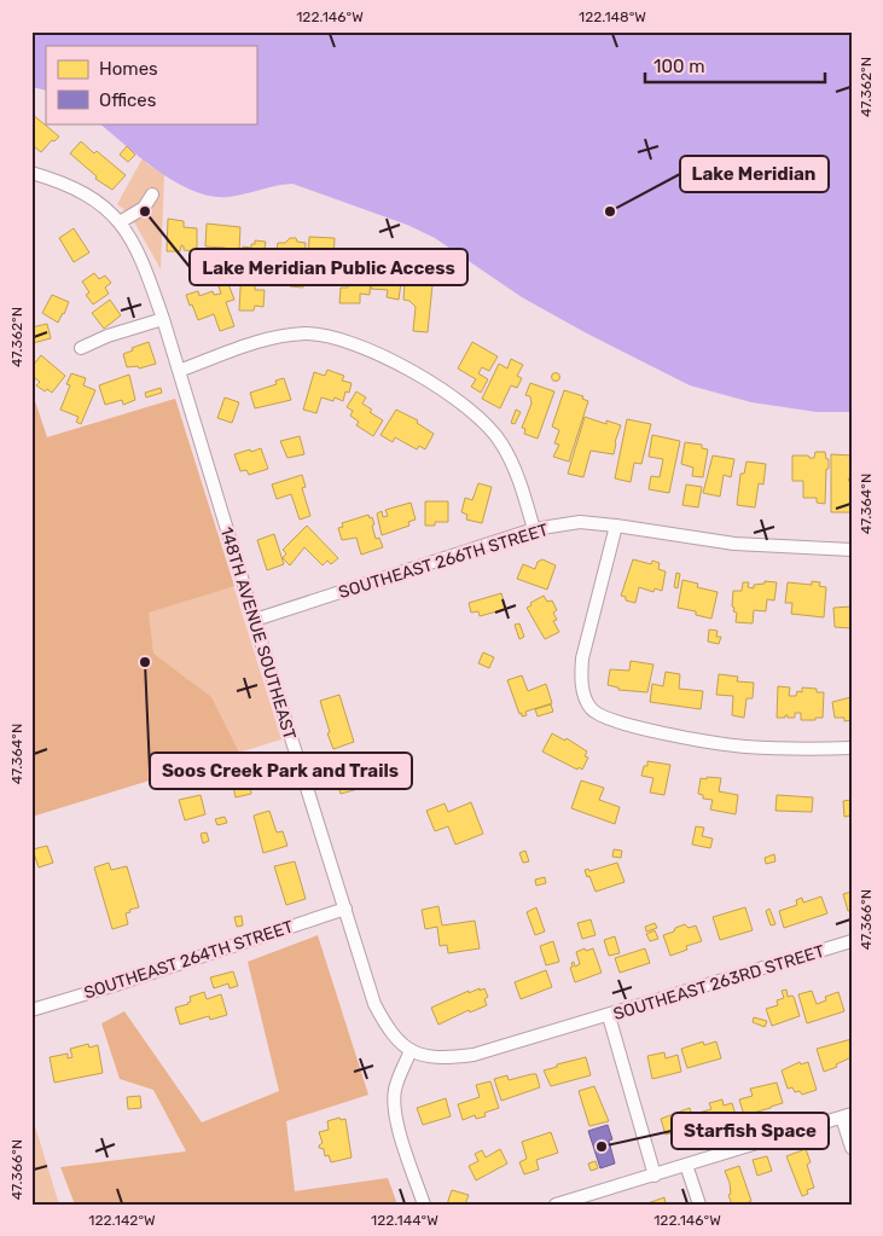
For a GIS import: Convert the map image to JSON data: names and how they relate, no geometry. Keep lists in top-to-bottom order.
{
  "streets": {
    "street": [
      "SOUTHEAST 266TH STREET",
      "148TH AVENUE SOUTHEAST",
      "SOUTHEAST 264TH STREET",
      "SOUTHEAST 263RD STREET"
    ]
  },
  "crossings": [
    ["SOUTHEAST 266TH STREET", "148TH AVENUE SOUTHEAST"],
    ["148TH AVENUE SOUTHEAST", "SOUTHEAST 264TH STREET"],
    ["148TH AVENUE SOUTHEAST", "SOUTHEAST 263RD STREET"]
  ],
  "places": [
    "Lake Meridian Public Access",
    "Lake Meridian",
    "Soos Creek Park and Trails",
    "Starfish Space"
  ],
  "legend": ["Homes", "Offices"],
  "scale_bar": "100 m",
  "coordinates": [
    "122.146°W",
    "122.148°W",
    "47.362°N",
    "47.364°N",
    "47.366°N",
    "122.142°W",
    "122.144°W"
  ]
}
